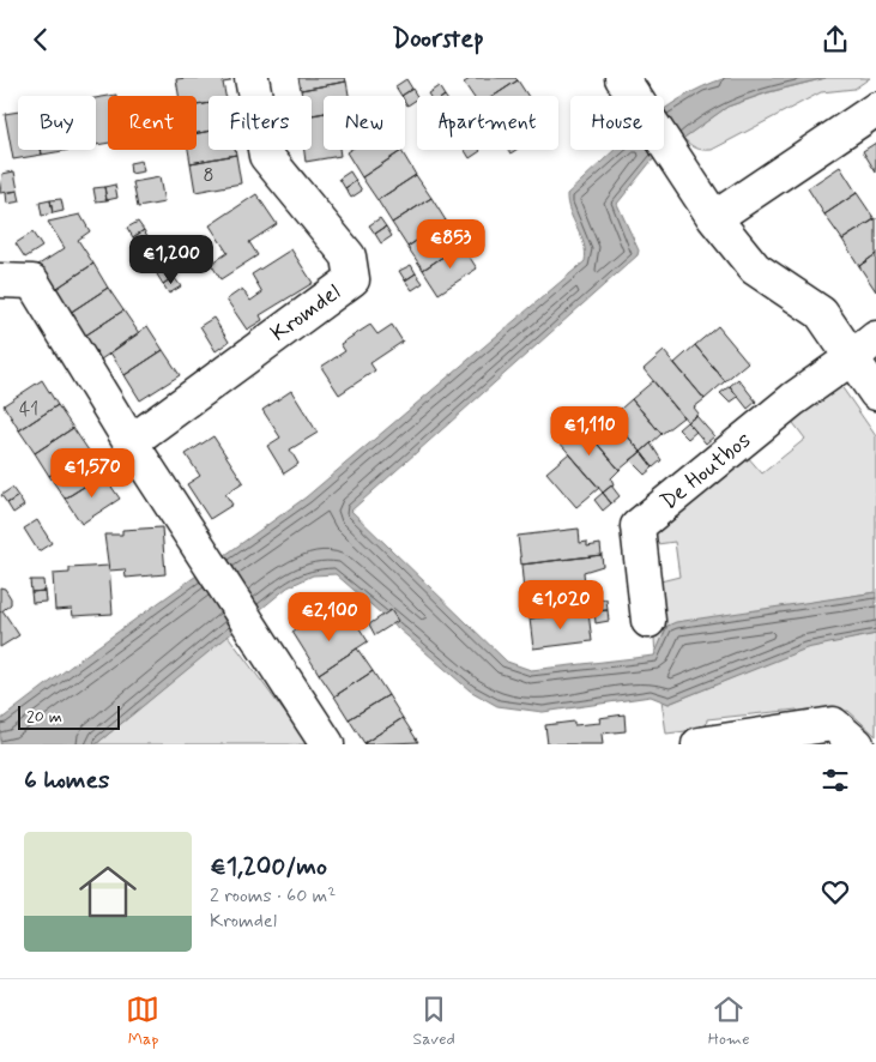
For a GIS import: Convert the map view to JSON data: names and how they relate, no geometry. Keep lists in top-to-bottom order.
{
  "streets": {
    "street": ["Kromdel", "De Houtbos"]
  },
  "house_numbers": ["8", "41"],
  "scale_bar": "20 m",
  "page": {
    "header": "Doorstep",
    "chip": [
      "Buy",
      "Rent",
      "Filters",
      "New",
      "Apartment",
      "House"
    ],
    "price": [
      "€853",
      "€1,200",
      "€1,110",
      "€1,570",
      "€1,020",
      "€2,100"
    ],
    "scale": "20 m",
    "heading": "6 homes",
    "list": [
      {
        "name": "€1,200/mo",
        "note": "2 rooms · 60 m² · Kromdel"
      }
    ],
    "tabs": ["Map", "Saved", "Home"]
  }
}
